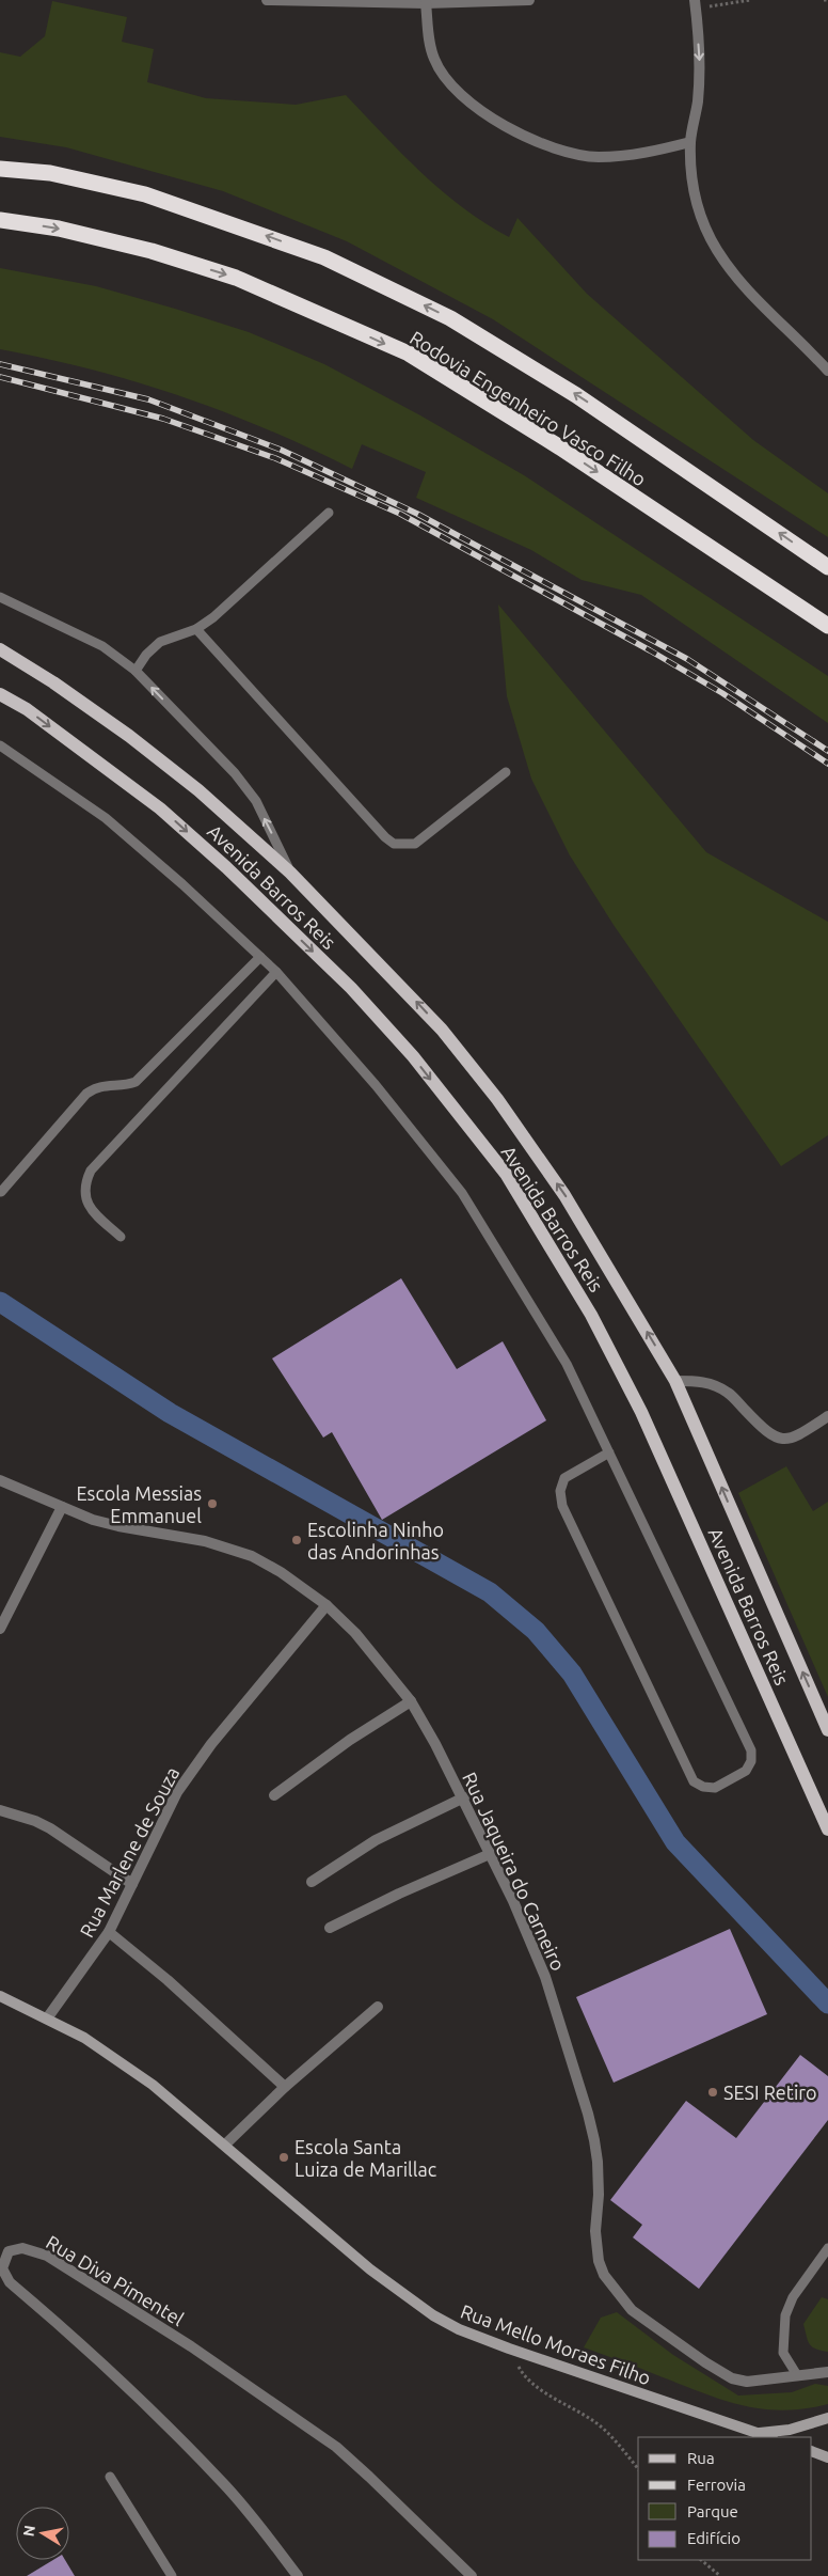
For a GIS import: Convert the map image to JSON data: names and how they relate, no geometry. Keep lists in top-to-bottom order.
{
  "streets": {
    "highway": ["Rodovia Engenheiro Vasco Filho"],
    "main road": ["Avenida Barros Reis", "Rua Mello Moraes Filho"],
    "street": ["Rua Marlene de Souza", "Rua Jaqueira do Carneiro", "Rua Diva Pimentel"]
  },
  "crossings": [
    ["Rua Marlene de Souza", "Rua Jaqueira do Carneiro"],
    ["Rua Marlene de Souza", "Rua Mello Moraes Filho"]
  ],
  "places": [
    "Escola Messias Emmanuel",
    "Escolinha Ninho das Andorinhas",
    "SESI Retiro",
    "Escola Santa Luiza de Marillac"
  ],
  "legend": [
    "Rua",
    "Ferrovia",
    "Parque",
    "Edifício"
  ],
  "north": "left"
}
